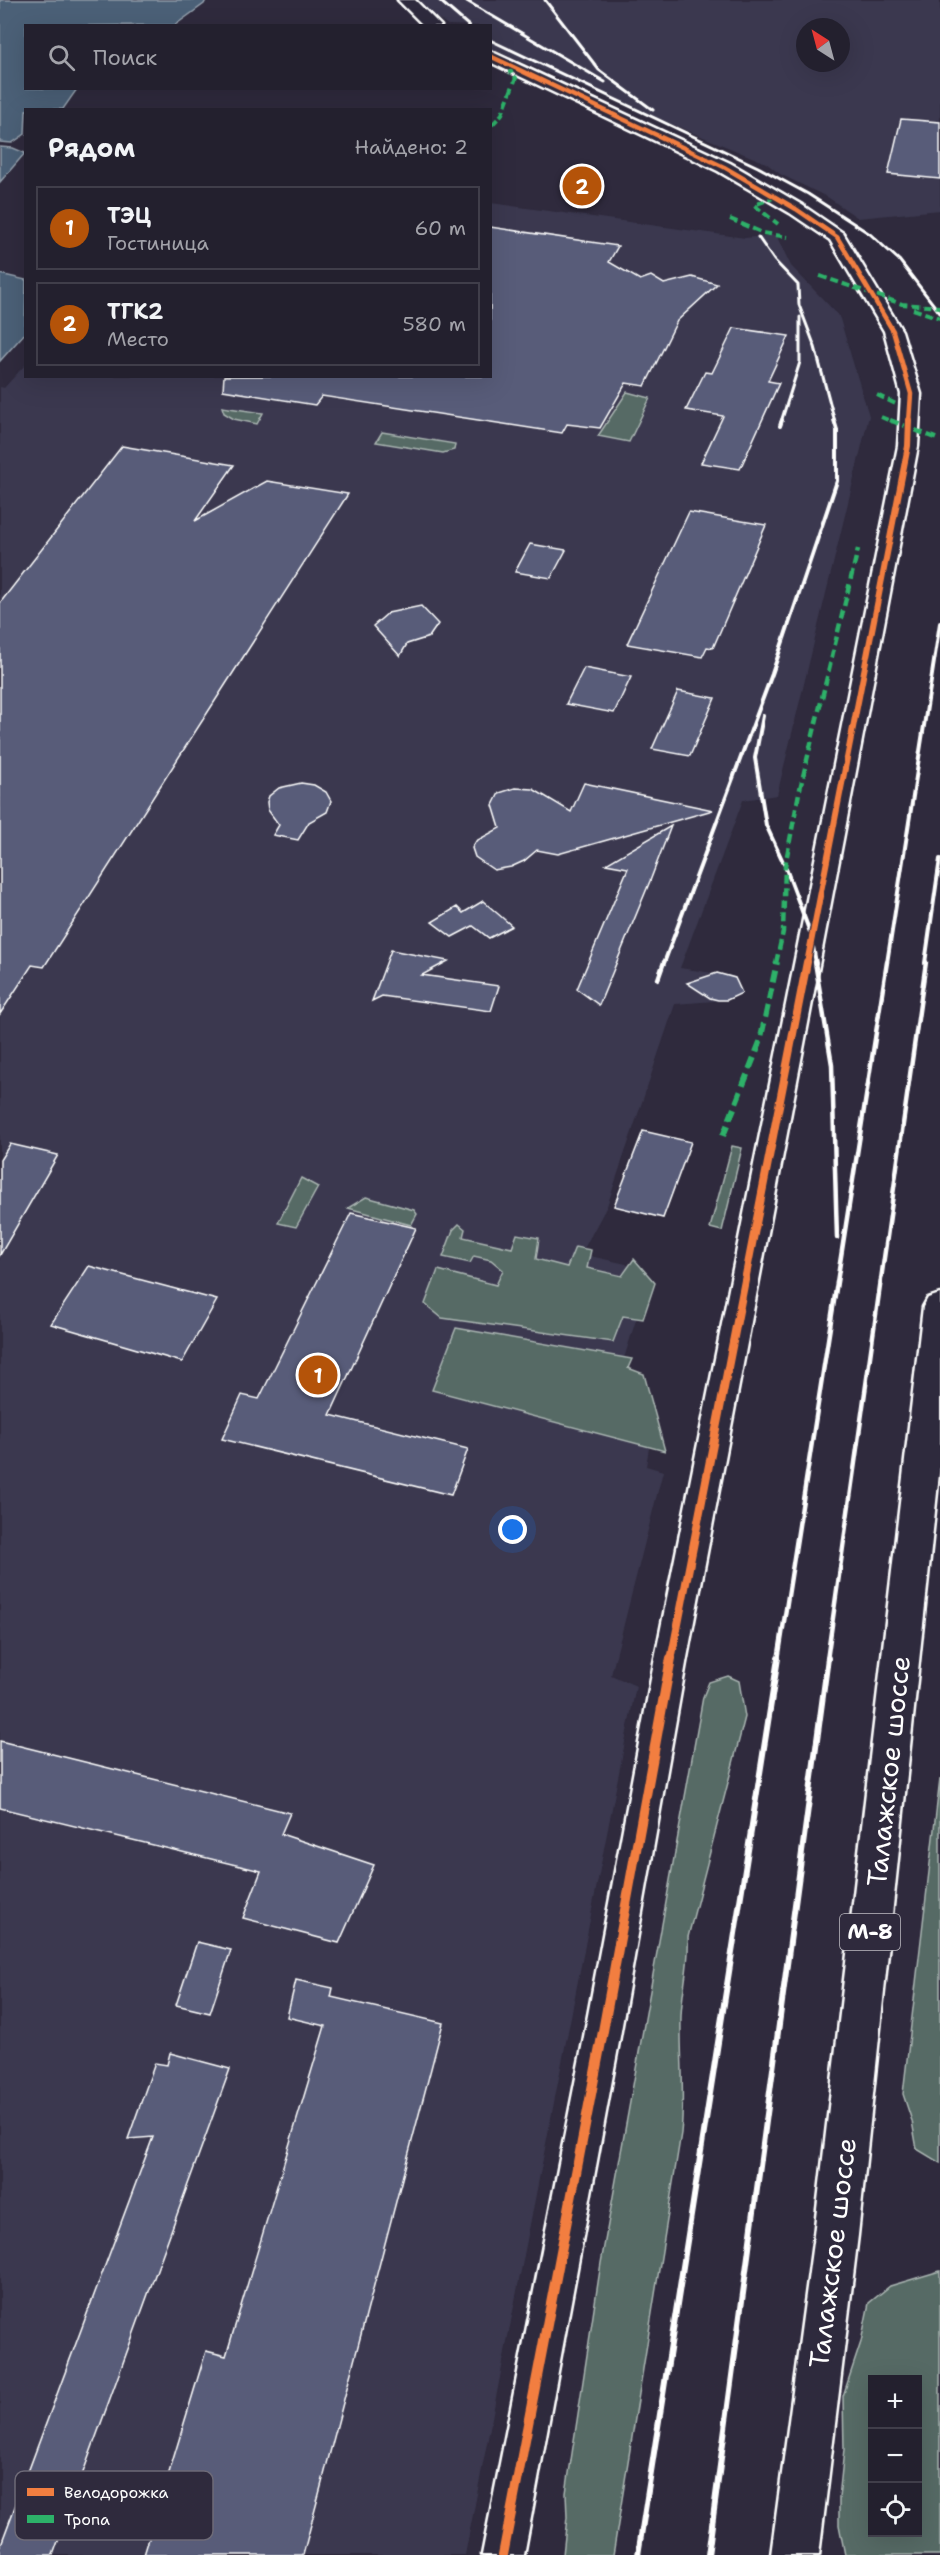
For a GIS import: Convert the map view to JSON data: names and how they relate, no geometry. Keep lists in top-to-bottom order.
{
  "streets": {
    "main road": ["Талажское шоссе", "М-8"]
  },
  "legend": ["Велодорожка", "Тропа"],
  "north": "top left",
  "page": {
    "search": "Поиск",
    "heading": ["Рядом", "Найдено: 2"],
    "pins": ["2", "1"],
    "list": [
      {
        "mark": "1",
        "name": "ТЭЦ",
        "note": "Гостиница",
        "value": "60 m"
      },
      {
        "mark": "2",
        "name": "ТГК2",
        "note": "Место",
        "value": "580 m"
      }
    ],
    "map_buttons": ["+", "−"]
  }
}
